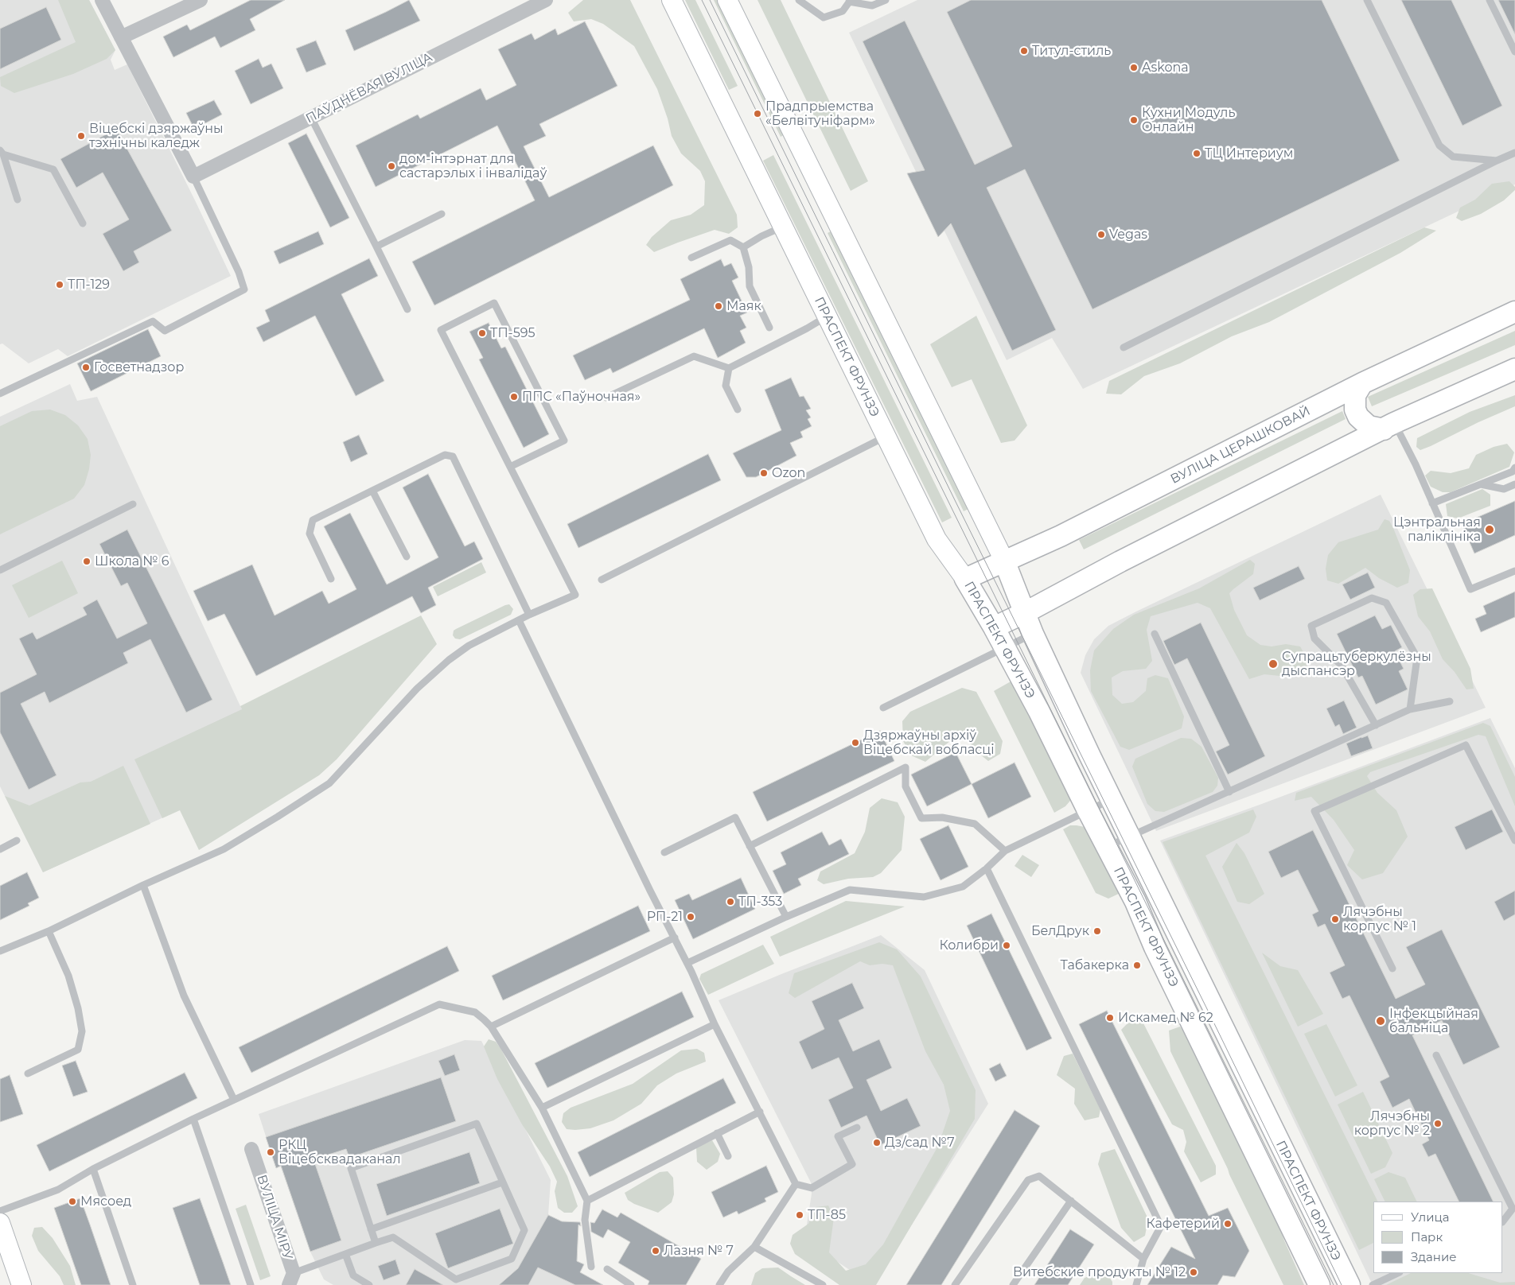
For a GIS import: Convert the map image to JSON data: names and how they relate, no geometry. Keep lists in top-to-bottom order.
{
  "streets": {
    "main road": ["ПРАСПЕКТ ФРУНЗЭ", "ВУЛІЦА ЦЕРАШКОВАЙ"],
    "street": ["ПАЎДНЁВАЯ ВУЛІЦА", "ВУЛІЦА МІРУ"]
  },
  "crossings": [
    ["ПРАСПЕКТ ФРУНЗЭ", "ВУЛІЦА ЦЕРАШКОВАЙ"]
  ],
  "places": [
    "Титул-cтиль",
    "Askona",
    "Прадпрыемства «Белвітуніфарм»",
    "Кухни Модуль Онлайн",
    "Віцебскі дзяржаўны тэхнічны каледж",
    "ТЦ Интериум",
    "дом-інтэрнат для састарэлых і інвалідаў",
    "Vegas",
    "ТП-129",
    "Маяк",
    "ТП-595",
    "Госветнадзор",
    "ППС «Паўночная»",
    "Ozon",
    "Цэнтральная паліклініка",
    "Школа № 6",
    "Супрацьтуберкулёзны дыспансэр",
    "Дзяржаўны архіў Віцебскай вобласці",
    "ТП-353",
    "РП-21",
    "Лячэбны корпус № 1",
    "БелДрук",
    "Колибри",
    "Табакерка",
    "Искамед № 62",
    "Інфекцыйная бальніца",
    "Лячэбны корпус № 2",
    "Дз/сад №7",
    "РКЦ Віцебсквадаканал",
    "Мясоед",
    "ТП-85",
    "Кафетерий",
    "Лазня № 7",
    "Витебские продукты № 12"
  ],
  "legend": ["Улица", "Парк", "Здание"]
}
